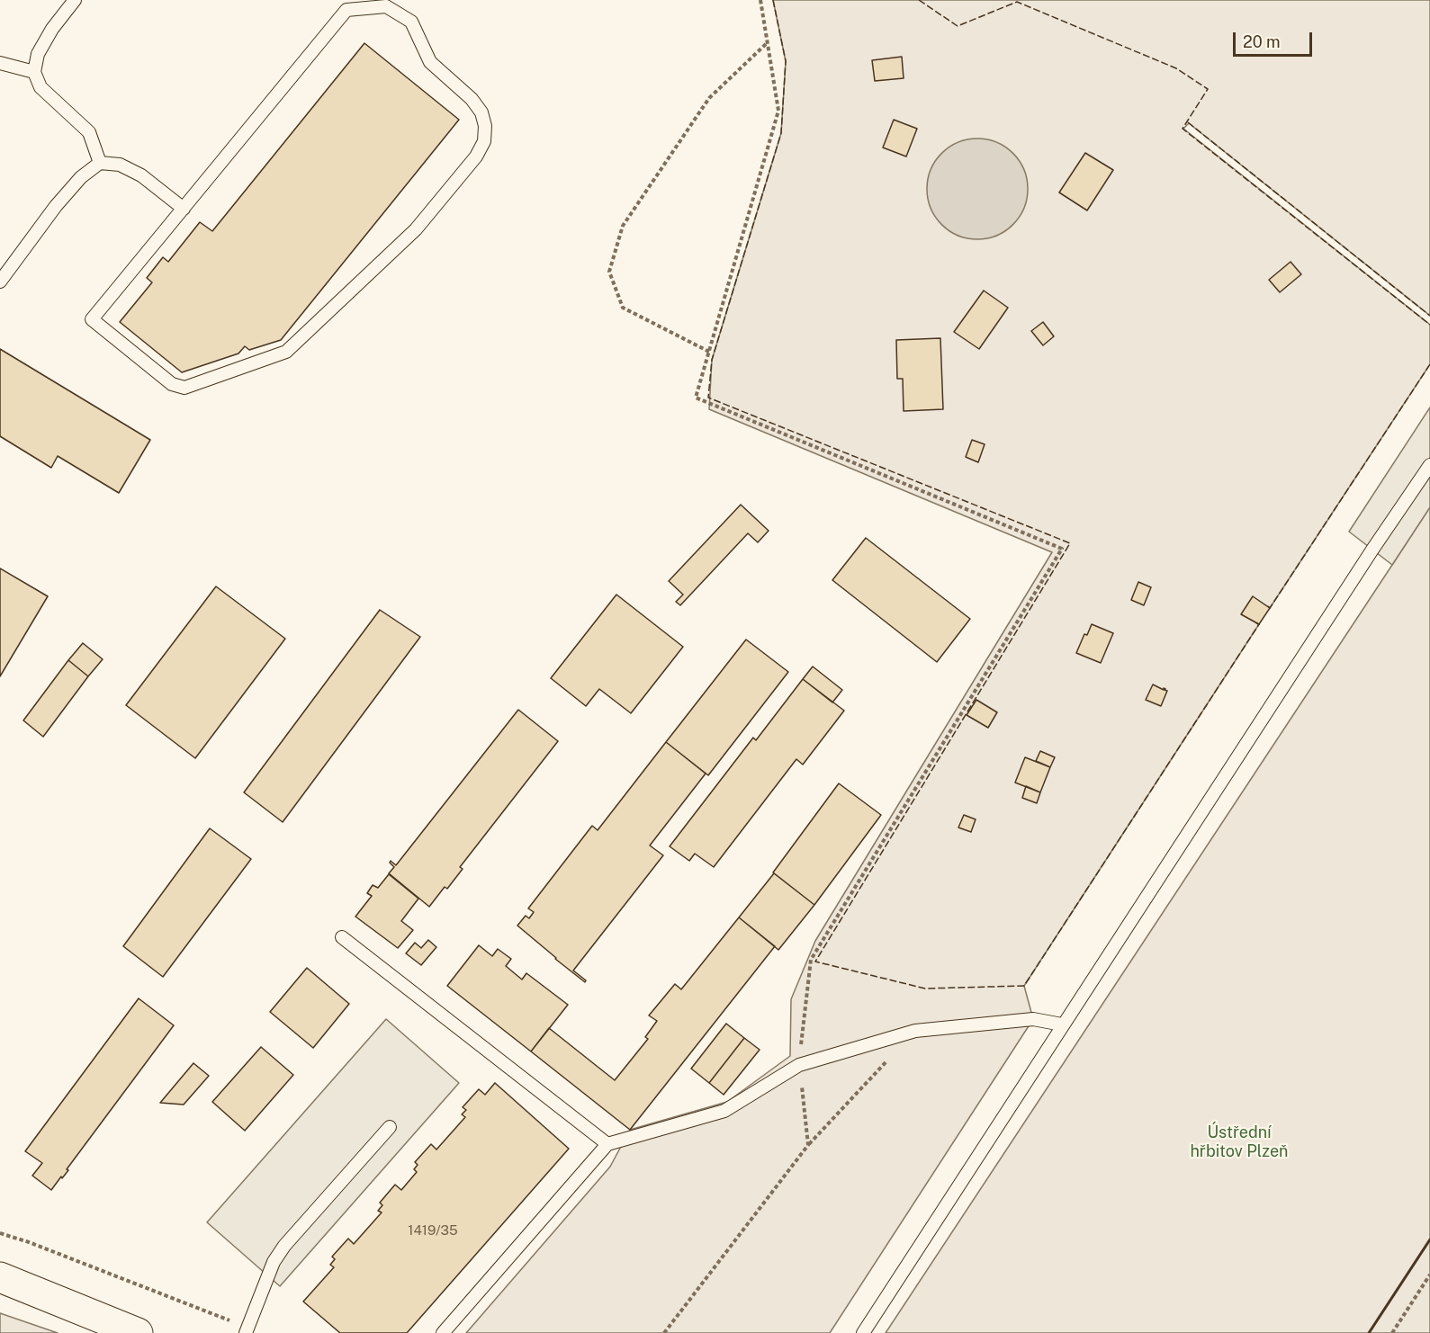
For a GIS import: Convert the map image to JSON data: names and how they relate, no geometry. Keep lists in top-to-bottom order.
{
  "parks": ["Ústřední hřbitov Plzeň"],
  "house_numbers": ["1419/35"],
  "scale_bar": "20 m"
}
